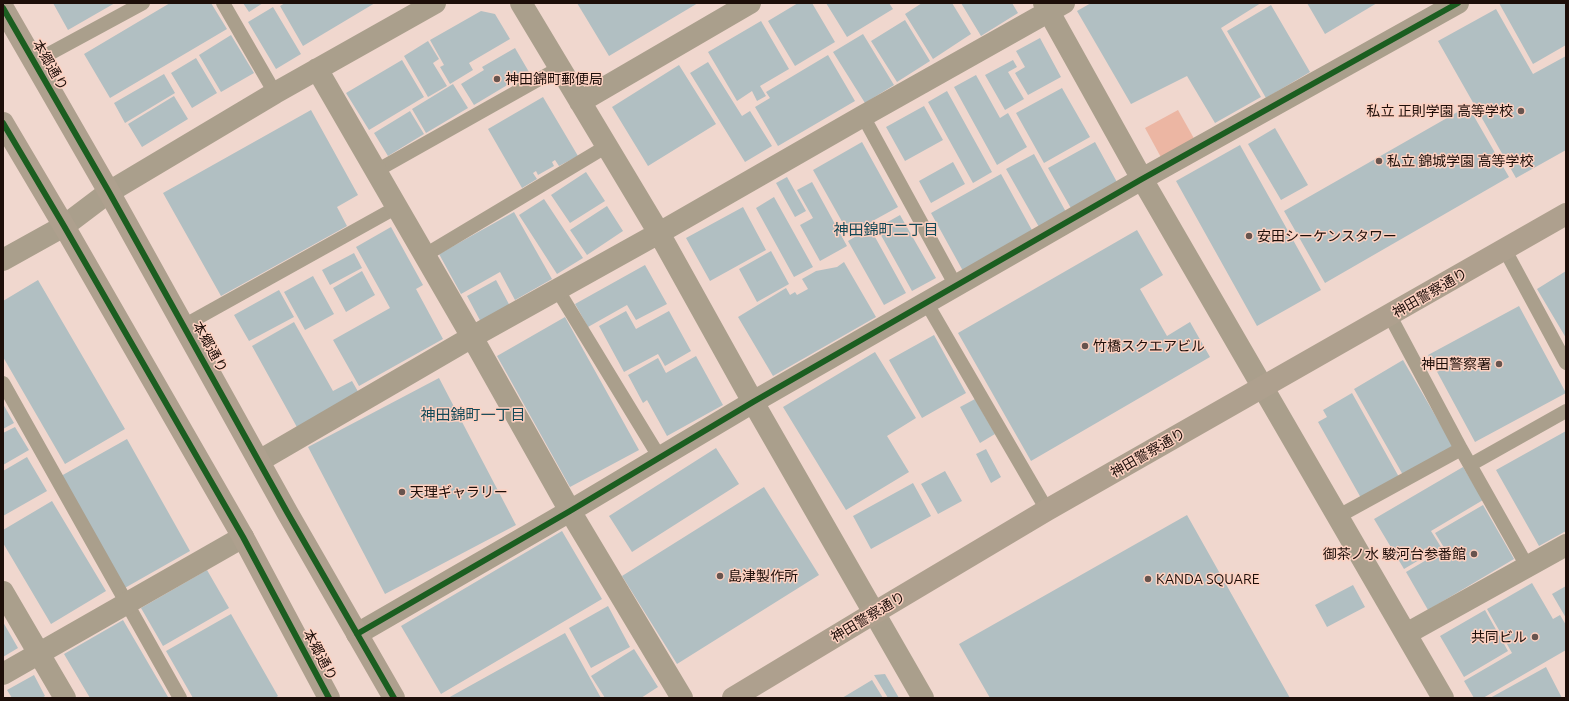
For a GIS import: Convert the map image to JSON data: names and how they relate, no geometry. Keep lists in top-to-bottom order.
{
  "streets": {
    "main road": ["本郷通り", "神田警察通り"]
  },
  "districts": ["神田錦町二丁目", "神田錦町一丁目"],
  "places": [
    "神田錦町郵便局",
    "私立 正則学園 高等学校",
    "私立 錦城学園 高等学校",
    "安田シーケンスタワー",
    "竹橋スクエアビル",
    "神田警察署",
    "天理ギャラリー",
    "御茶ノ水 駿河台参番館",
    "島津製作所",
    "KANDA SQUARE",
    "共同ビル"
  ]
}
